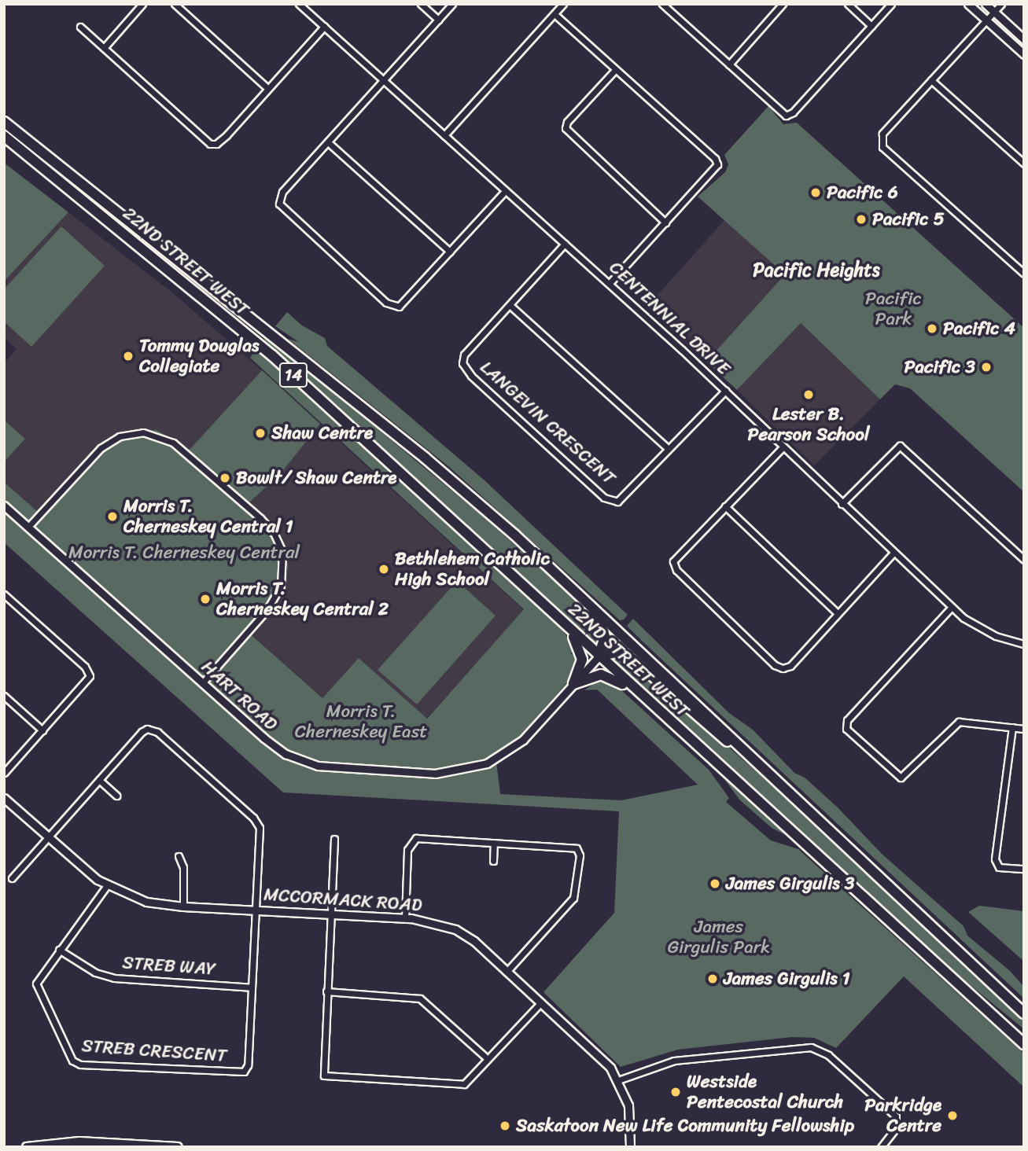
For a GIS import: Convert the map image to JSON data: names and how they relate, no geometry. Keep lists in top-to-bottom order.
{
  "streets": {
    "highway": ["22ND STREET WEST", "14"],
    "street": [
      "CENTENNIAL DRIVE",
      "LANGEVIN CRESCENT",
      "HART ROAD",
      "MCCORMACK ROAD",
      "STREB WAY",
      "STREB CRESCENT"
    ]
  },
  "crossings": [
    ["22ND STREET WEST", "HART ROAD"],
    ["CENTENNIAL DRIVE", "LANGEVIN CRESCENT"],
    ["MCCORMACK ROAD", "STREB CRESCENT"],
    ["STREB WAY", "STREB CRESCENT"]
  ],
  "districts": ["Pacific Heights"],
  "parks": [
    "Pacific Park",
    "Morris T. Cherneskey Central",
    "Morris T. Cherneskey East",
    "James Girgulis Park"
  ],
  "places": [
    "Pacific 6",
    "Pacific 5",
    "Pacific 4",
    "Tommy Douglas Collegiate",
    "Pacific 3",
    "Lester B. Pearson School",
    "Shaw Centre",
    "Bowlt/ Shaw Centre",
    "Morris T. Cherneskey Central 1",
    "Bethlehem Catholic High School",
    "Morris T. Cherneskey Central 2",
    "James Girgulis 3",
    "James Girgulis 1",
    "Westside Pentecostal Church",
    "Parkridge Centre",
    "Saskatoon New Life Community Fellowship"
  ]
}
